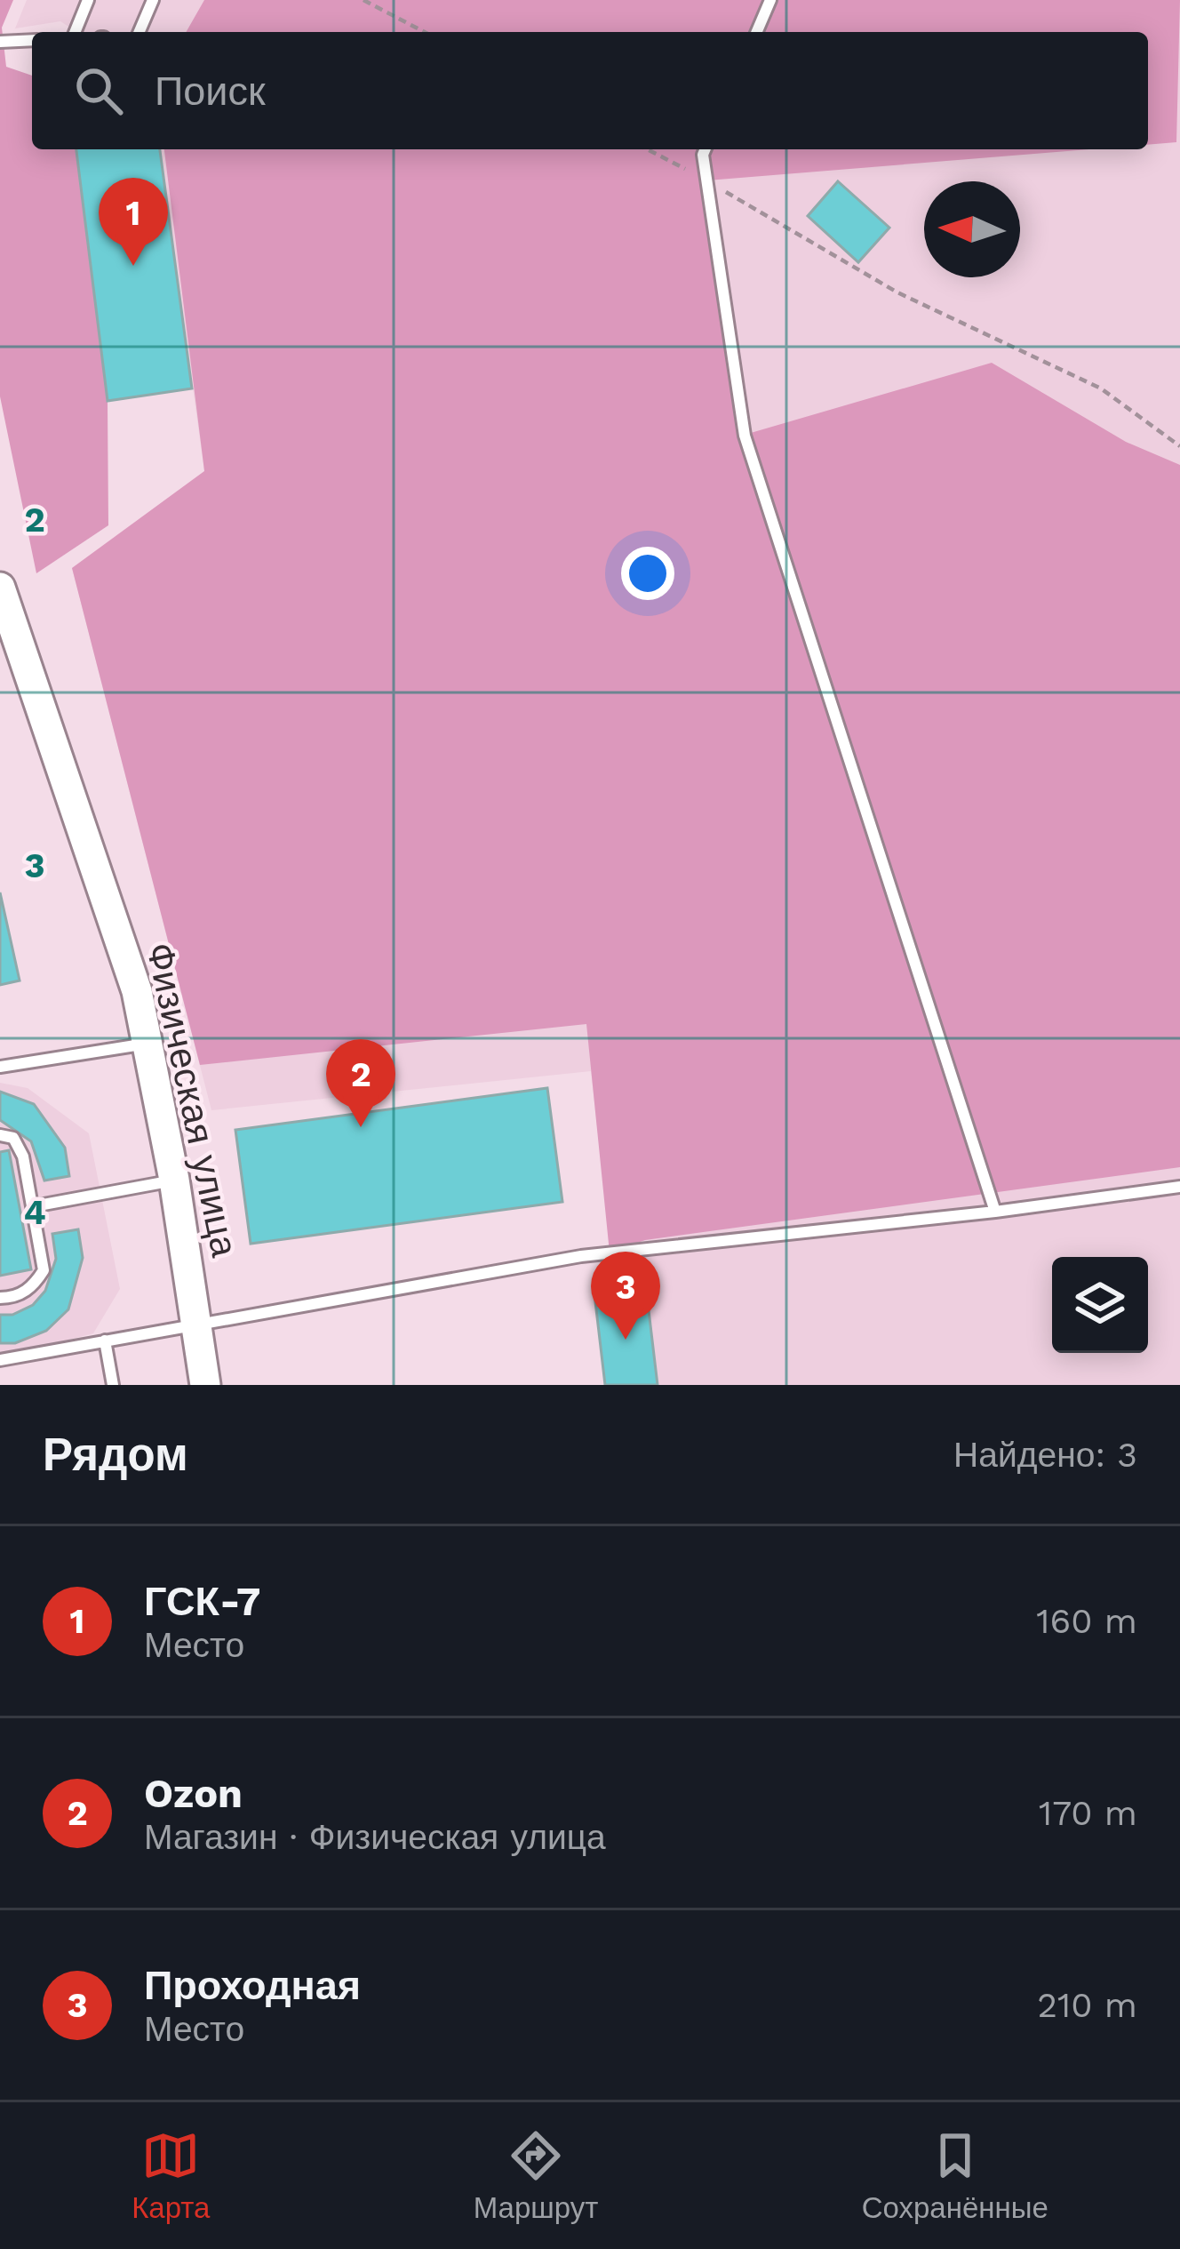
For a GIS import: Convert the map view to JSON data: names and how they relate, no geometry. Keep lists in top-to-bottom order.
{
  "streets": {
    "street": ["Физическая улица"]
  },
  "north": "left",
  "page": {
    "search": "Поиск",
    "pins": ["1", "2", "3"],
    "heading": ["Рядом", "Найдено: 3"],
    "list": [
      {
        "mark": "1",
        "name": "ГСК-7",
        "note": "Место",
        "value": "160 m"
      },
      {
        "mark": "2",
        "name": "Ozon",
        "note": "Магазин · Физическая улица",
        "value": "170 m"
      },
      {
        "mark": "3",
        "name": "Проходная",
        "note": "Место",
        "value": "210 m"
      }
    ],
    "nav": ["Карта", "Маршрут", "Сохранённые"]
  },
  "grid": {
    "rows": ["2", "3", "4"]
  }
}
